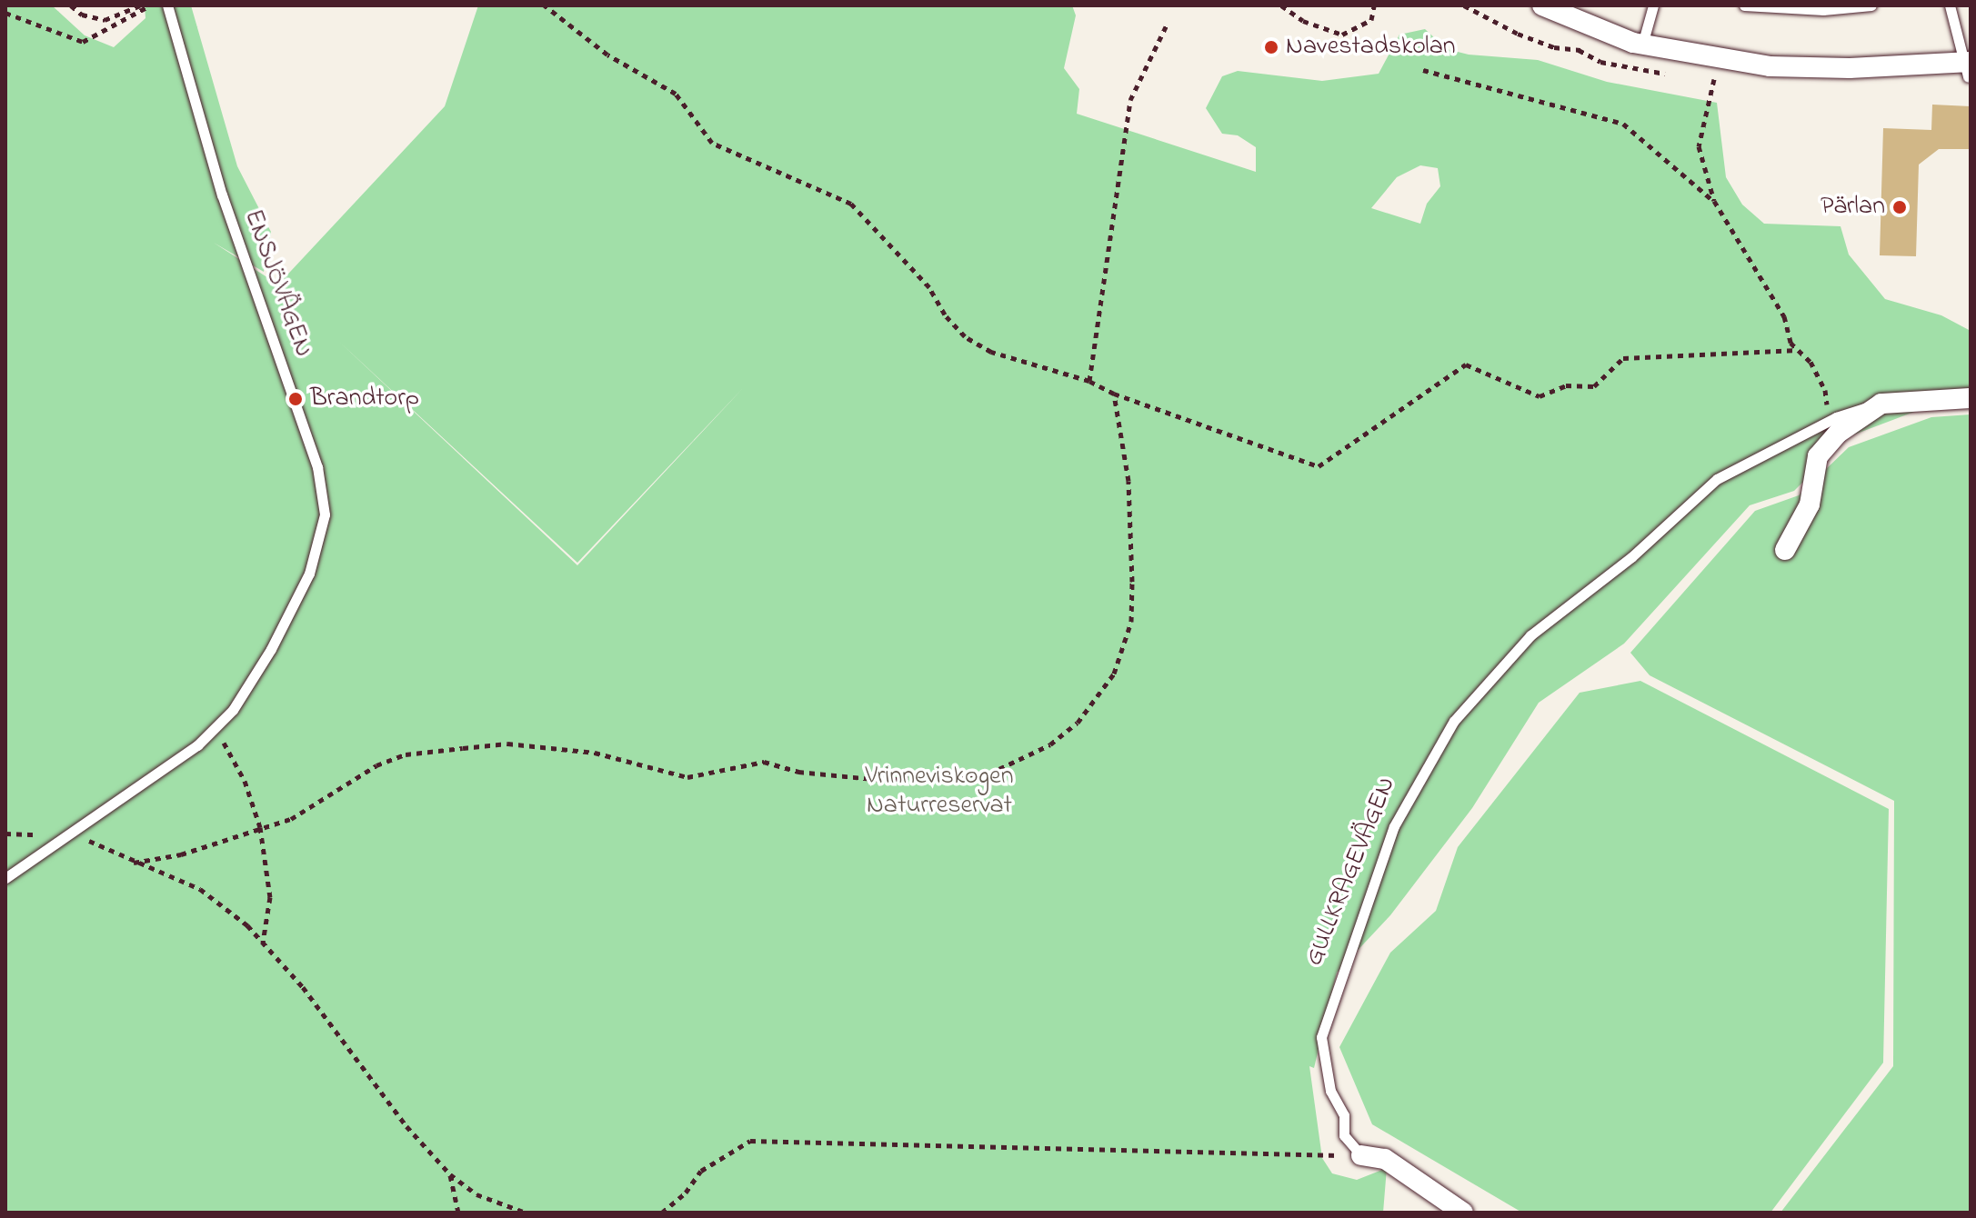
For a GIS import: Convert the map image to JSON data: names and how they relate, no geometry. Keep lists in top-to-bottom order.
{
  "streets": {
    "street": ["GULLKRAGEVÄGEN"],
    "lane": ["ENSJÖVÄGEN"]
  },
  "parks": ["Vrinneviskogen Naturreservat"],
  "places": ["Navestadskolan", "Pärlan", "Brandtorp"]
}
